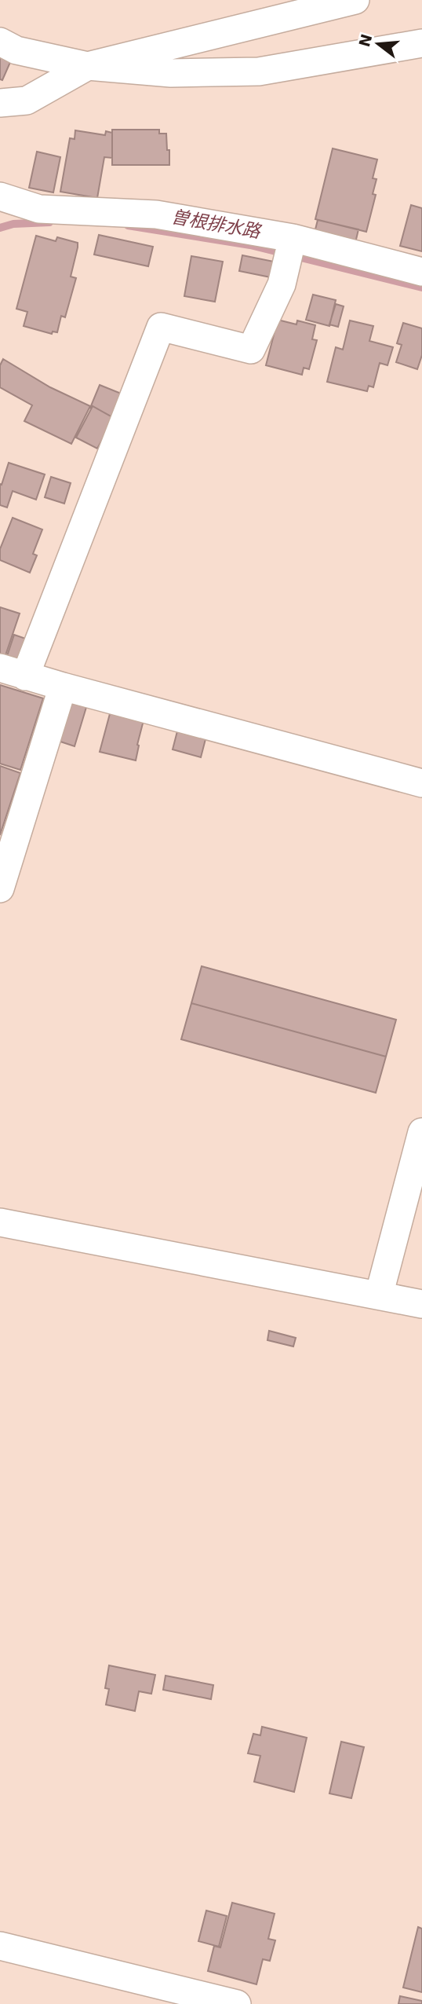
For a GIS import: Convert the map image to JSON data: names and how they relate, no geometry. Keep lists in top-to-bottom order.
{
  "water": ["曽根排水路"],
  "north": "left"
}
